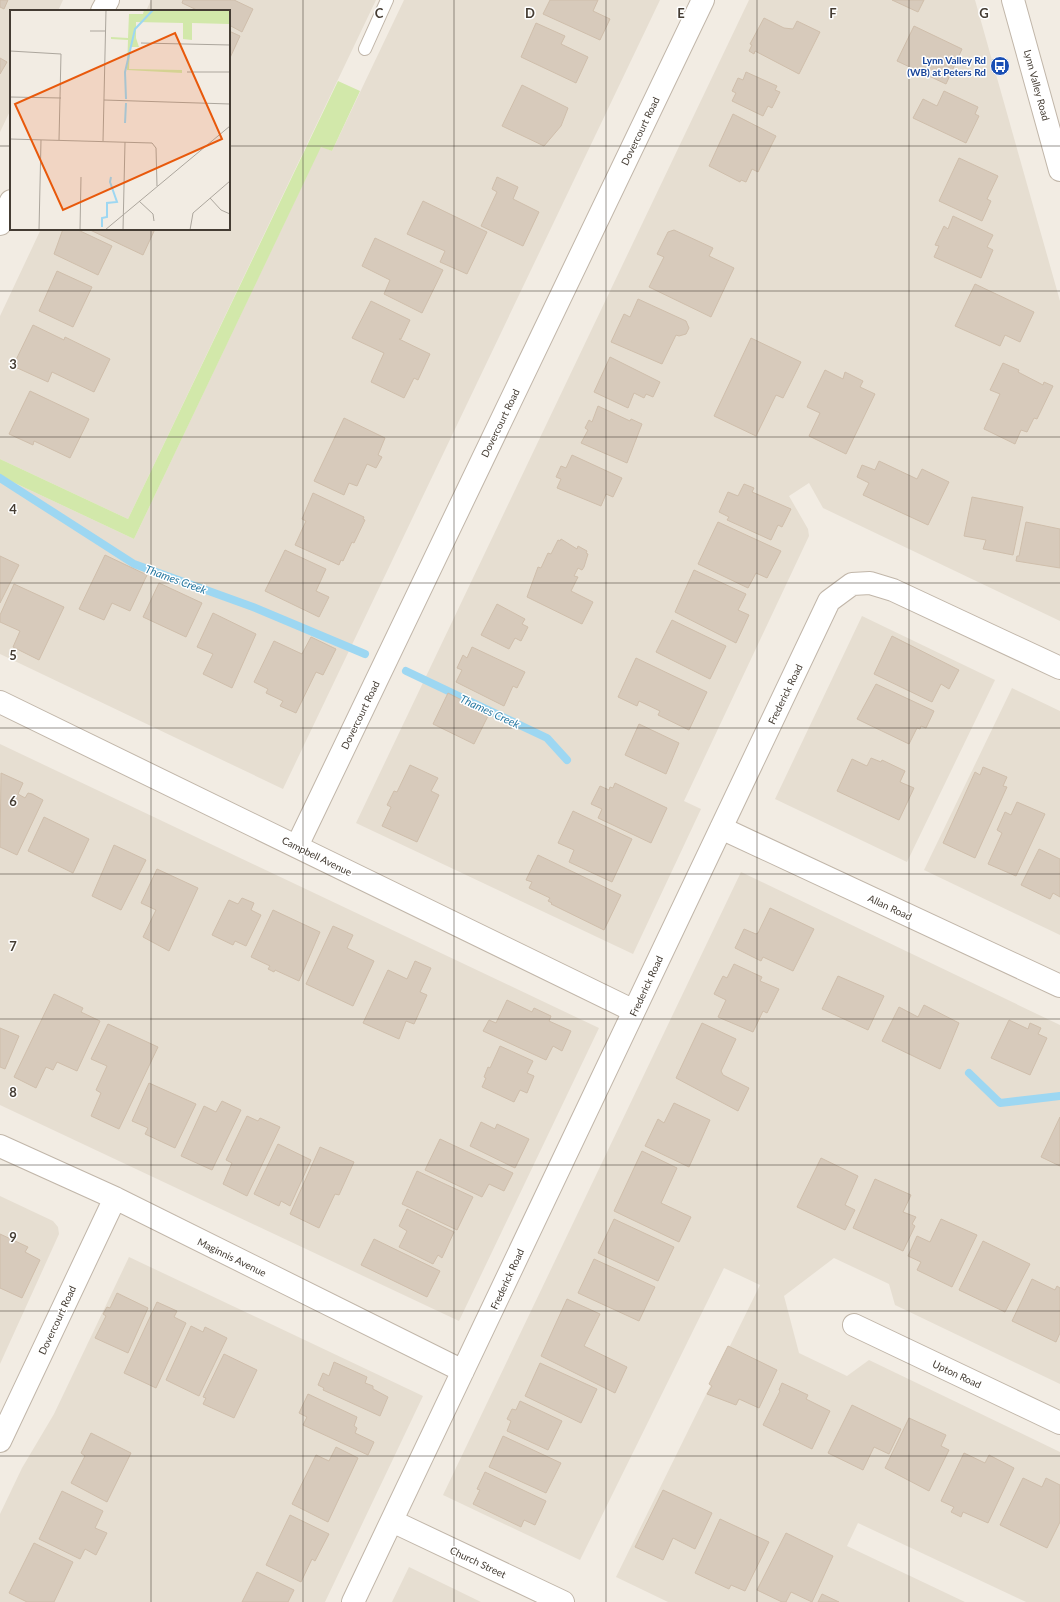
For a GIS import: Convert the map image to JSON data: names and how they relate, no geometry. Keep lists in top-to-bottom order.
{
  "streets": {
    "street": [
      "Lynn Valley Road",
      "Dovercourt Road",
      "Frederick Road",
      "Campbell Avenue",
      "Allan Road",
      "Maginnis Avenue",
      "Upton Road",
      "Church Street"
    ]
  },
  "crossings": [
    ["Dovercourt Road", "Campbell Avenue"],
    ["Dovercourt Road", "Maginnis Avenue"],
    ["Frederick Road", "Campbell Avenue"],
    ["Frederick Road", "Allan Road"],
    ["Frederick Road", "Maginnis Avenue"],
    ["Frederick Road", "Church Street"]
  ],
  "water": ["Thames Creek"],
  "places": {
    "bus stop": ["Lynn Valley Rd (WB) at Peters Rd"]
  },
  "grid": {
    "columns": [
      "C",
      "D",
      "E",
      "F",
      "G"
    ],
    "rows": [
      "3",
      "4",
      "5",
      "6",
      "7",
      "8",
      "9"
    ]
  }
}
